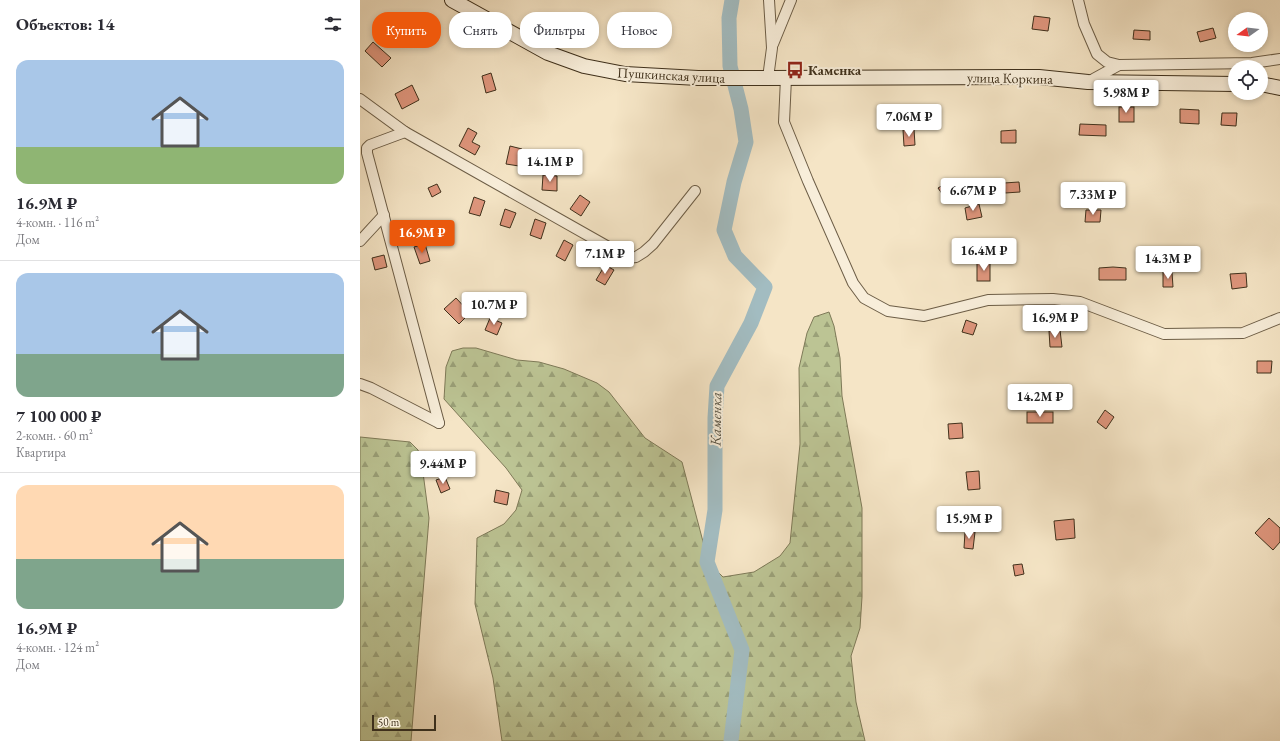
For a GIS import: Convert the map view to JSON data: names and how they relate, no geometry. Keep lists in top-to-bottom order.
{
  "streets": {
    "main road": ["Пушкинская улица", "улица Коркина"]
  },
  "crossings": [
    ["Пушкинская улица", "улица Коркина"]
  ],
  "water": ["Каменка"],
  "places": {
    "bus stop": ["Каменка"]
  },
  "scale_bar": "50 m",
  "north": "left",
  "page": {
    "heading": "Объектов: 14",
    "chip": [
      "Купить",
      "Снять",
      "Фильтры",
      "Новое"
    ],
    "list": [
      {
        "name": "16.9M ₽",
        "note": "4-комн. · 116 m² · Дом"
      },
      {
        "name": "7 100 000 ₽",
        "note": "2-комн. · 60 m² · Квартира"
      },
      {
        "name": "16.9M ₽",
        "note": "4-комн. · 124 m² · Дом"
      }
    ],
    "price": [
      "5.98M ₽",
      "7.06M ₽",
      "14.1M ₽",
      "6.67M ₽",
      "7.33M ₽",
      "16.9M ₽",
      "16.4M ₽",
      "7.1M ₽",
      "14.3M ₽",
      "10.7M ₽",
      "16.9M ₽",
      "14.2M ₽",
      "9.44M ₽",
      "15.9M ₽"
    ],
    "scale": "50 m"
  }
}
